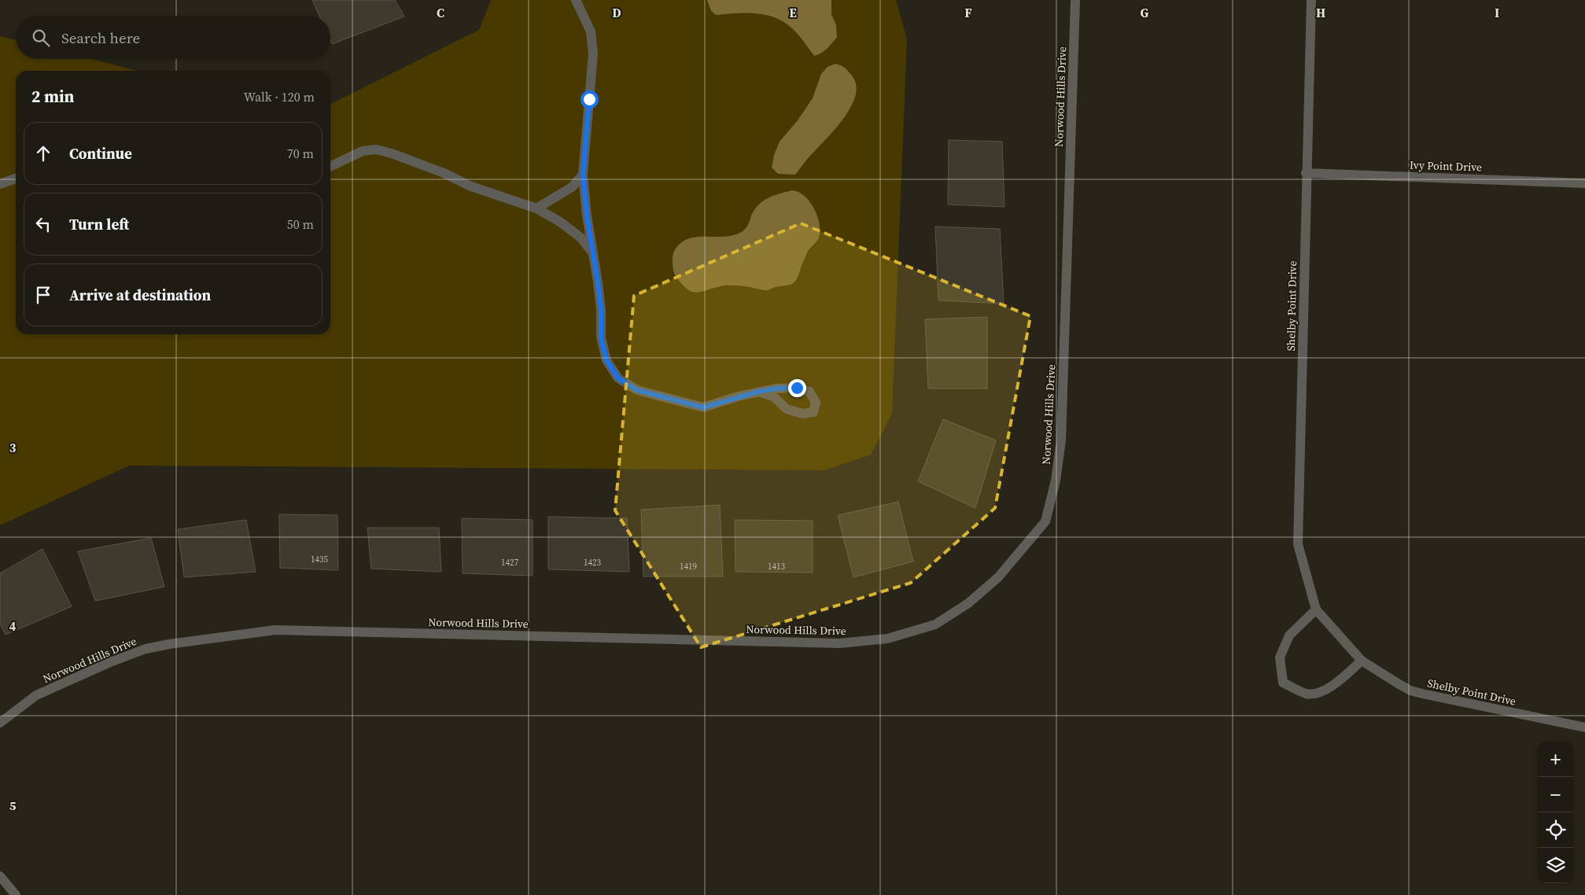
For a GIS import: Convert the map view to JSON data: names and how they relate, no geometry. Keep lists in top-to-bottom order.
{
  "streets": {
    "street": ["Norwood Hills Drive", "Ivy Point Drive", "Shelby Point Drive"]
  },
  "crossings": [
    ["Ivy Point Drive", "Shelby Point Drive"]
  ],
  "house_numbers": [
    "1435",
    "1427",
    "1423",
    "1419",
    "1413"
  ],
  "page": {
    "search": "Search here",
    "heading": ["2 min", "Walk · 120 m"],
    "list": [
      ["Continue", "70 m"],
      ["Turn left", "50 m"],
      "Arrive at destination"
    ],
    "map_buttons": ["+", "−"]
  },
  "grid": {
    "columns": [
      "C",
      "D",
      "E",
      "F",
      "G",
      "H",
      "I"
    ],
    "rows": ["3", "4", "5"]
  }
}
